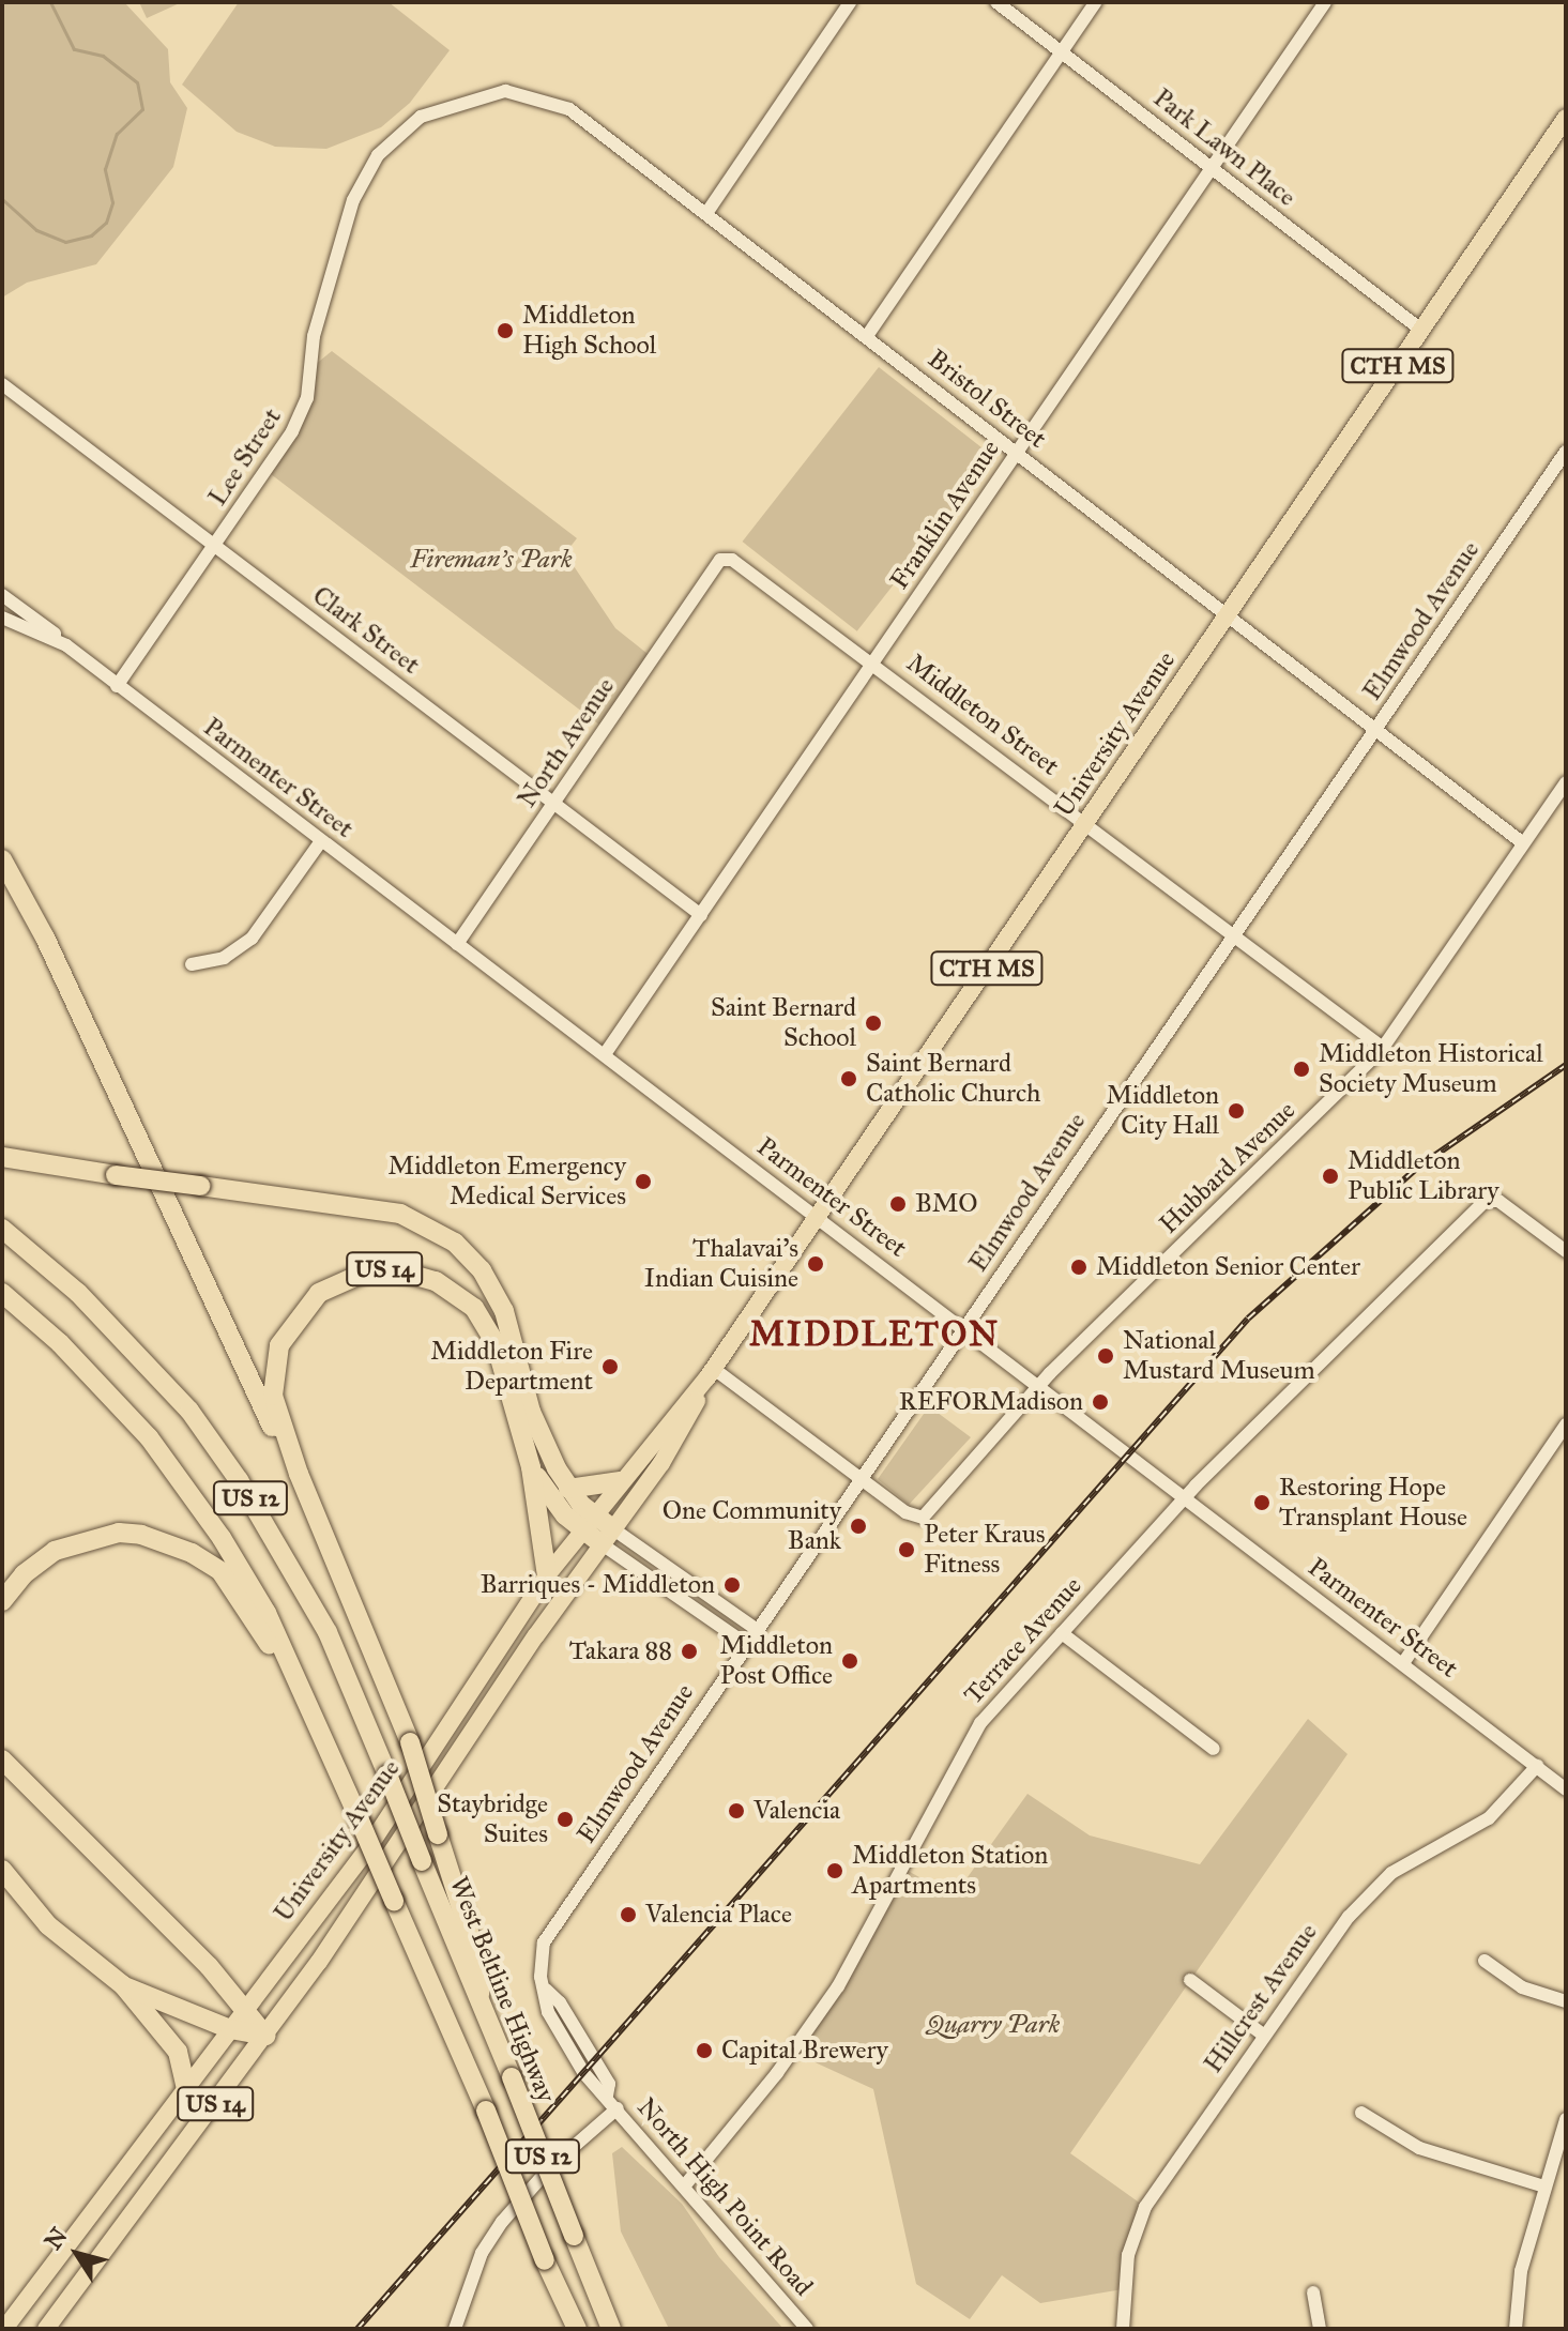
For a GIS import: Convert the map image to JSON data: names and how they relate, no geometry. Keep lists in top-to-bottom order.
{
  "streets": {
    "highway": ["US 14", "US 12", "West Beltline Highway"],
    "main road": ["CTH MS", "University Avenue"],
    "street": [
      "Park Lawn Place",
      "Bristol Street",
      "Lee Street",
      "Franklin Avenue",
      "Elmwood Avenue",
      "Clark Street",
      "Middleton Street",
      "North Avenue",
      "Parmenter Street",
      "Hubbard Avenue",
      "Terrace Avenue",
      "Hillcrest Avenue",
      "North High Point Road"
    ]
  },
  "crossings": [
    ["Park Lawn Place", "Franklin Avenue"],
    ["Park Lawn Place", "University Avenue"],
    ["Bristol Street", "Lee Street"],
    ["Bristol Street", "Franklin Avenue"],
    ["Bristol Street", "Elmwood Avenue"],
    ["Bristol Street", "University Avenue"],
    ["Bristol Street", "Hubbard Avenue"],
    ["Lee Street", "Clark Street"],
    ["Lee Street", "Parmenter Street"],
    ["Franklin Avenue", "Clark Street"],
    ["Franklin Avenue", "Middleton Street"],
    ["Franklin Avenue", "Parmenter Street"],
    ["Elmwood Avenue", "Middleton Street"],
    ["Elmwood Avenue", "Parmenter Street"],
    ["Elmwood Avenue", "Hubbard Avenue"],
    ["Elmwood Avenue", "North High Point Road"],
    ["Clark Street", "North Avenue"],
    ["Middleton Street", "University Avenue"],
    ["Middleton Street", "North Avenue"],
    ["Middleton Street", "Hubbard Avenue"],
    ["University Avenue", "Parmenter Street"],
    ["University Avenue", "US 14"],
    ["North Avenue", "Parmenter Street"],
    ["Parmenter Street", "Hubbard Avenue"],
    ["Parmenter Street", "Terrace Avenue"],
    ["Parmenter Street", "Hillcrest Avenue"],
    ["US 14", "West Beltline Highway"],
    ["Terrace Avenue", "North High Point Road"]
  ],
  "districts": ["MIDDLETON"],
  "parks": ["Fireman's Park", "Quarry Park"],
  "places": [
    "Middleton High School",
    "Saint Bernard School",
    "Middleton Historical Society Museum",
    "Saint Bernard Catholic Church",
    "Middleton City Hall",
    "Middleton Public Library",
    "Middleton Emergency Medical Services",
    "BMO",
    "Thalavai's Indian Cuisine",
    "Middleton Senior Center",
    "National Mustard Museum",
    "Middleton Fire Department",
    "REFORMadison",
    "Restoring Hope Transplant House",
    "One Community Bank",
    "Peter Kraus Fitness",
    "Barriques - Middleton",
    "Takara 88",
    "Middleton Post Office",
    "Valencia",
    "Staybridge Suites",
    "Middleton Station Apartments",
    "Valencia Place",
    "Capital Brewery"
  ],
  "north": "top left"
}
